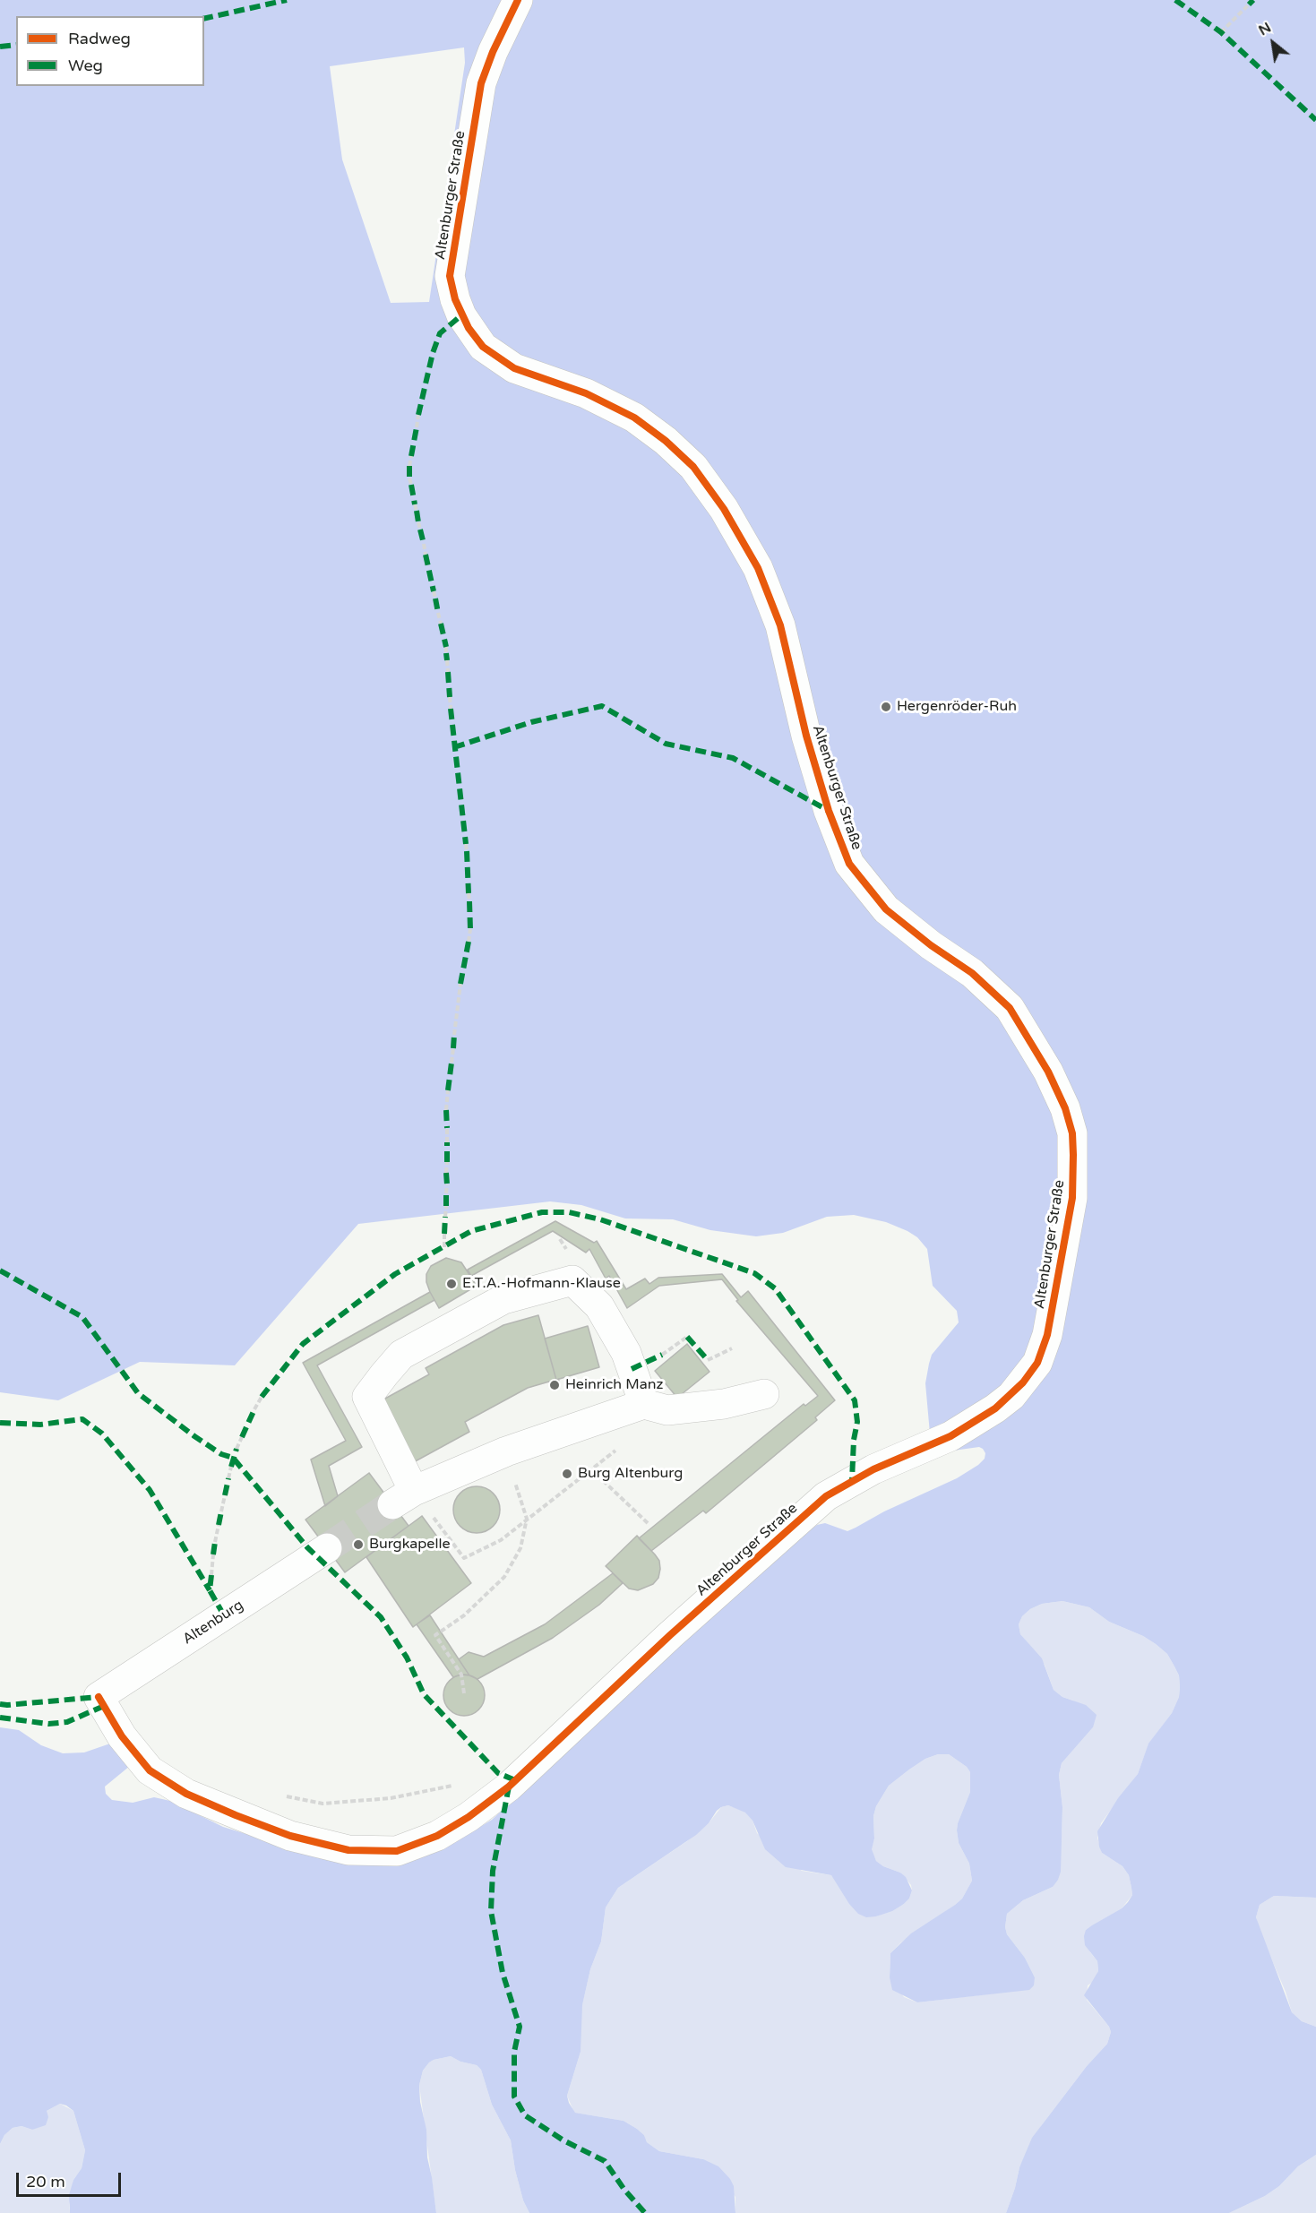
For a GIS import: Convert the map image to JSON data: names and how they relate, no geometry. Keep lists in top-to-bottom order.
{
  "streets": {
    "street": ["Altenburger Straße", "Altenburg"]
  },
  "crossings": [
    ["Altenburger Straße", "Altenburg"]
  ],
  "places": [
    "Hergenröder-Ruh",
    "E.T.A.-Hofmann-Klause",
    "Heinrich Manz",
    "Burg Altenburg",
    "Burgkapelle"
  ],
  "legend": ["Radweg", "Weg"],
  "scale_bar": "20 m",
  "north": "top left"
}
